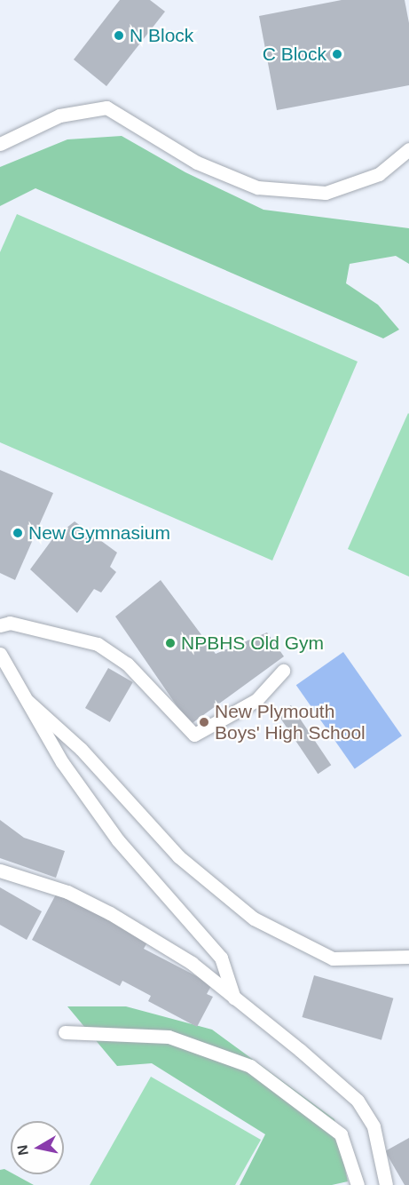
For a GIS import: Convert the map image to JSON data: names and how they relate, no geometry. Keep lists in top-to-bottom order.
{
  "places": [
    "N Block",
    "C Block",
    "New Gymnasium",
    "NPBHS Old Gym",
    "New Plymouth Boys' High School"
  ],
  "north": "left"
}
